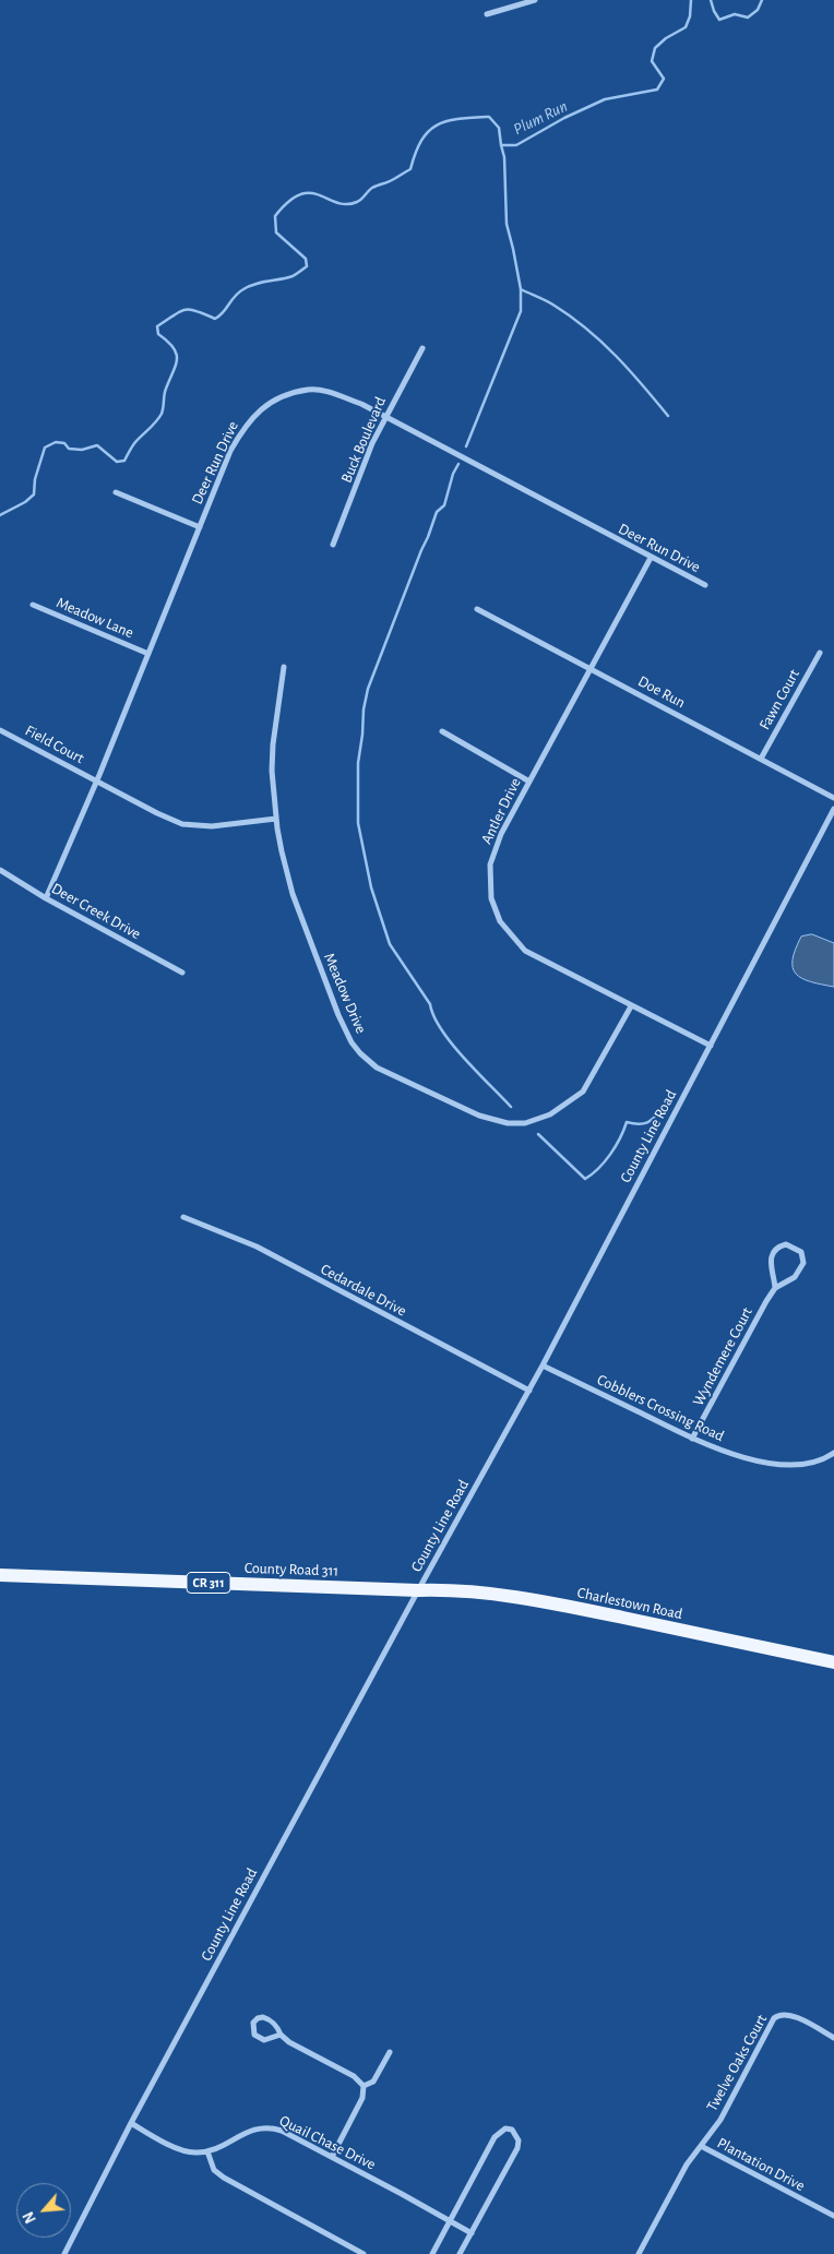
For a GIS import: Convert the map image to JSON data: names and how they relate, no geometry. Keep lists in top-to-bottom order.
{
  "streets": {
    "main road": ["County Road 311", "CR 311", "Charlestown Road"],
    "street": [
      "Buck Boulevard",
      "Deer Run Drive",
      "Meadow Lane",
      "Doe Run",
      "Fawn Court",
      "Field Court",
      "Antler Drive",
      "Deer Creek Drive",
      "Meadow Drive",
      "County Line Road",
      "Cedardale Drive",
      "Wyndemere Court",
      "Cobblers Crossing Road",
      "Twelve Oaks Court",
      "Quail Chase Drive",
      "Plantation Drive"
    ]
  },
  "crossings": [
    ["Buck Boulevard", "Deer Run Drive"],
    ["Deer Run Drive", "Meadow Lane"],
    ["Deer Run Drive", "Field Court"],
    ["Deer Run Drive", "Antler Drive"],
    ["Deer Run Drive", "Deer Creek Drive"],
    ["Doe Run", "Fawn Court"],
    ["Doe Run", "Antler Drive"],
    ["Field Court", "Meadow Drive"],
    ["Antler Drive", "Meadow Drive"],
    ["Antler Drive", "County Line Road"],
    ["County Line Road", "Cedardale Drive"],
    ["County Line Road", "Cobblers Crossing Road"],
    ["County Line Road", "County Road 311"],
    ["County Line Road", "Charlestown Road"],
    ["County Line Road", "Quail Chase Drive"],
    ["Wyndemere Court", "Cobblers Crossing Road"],
    ["County Road 311", "Charlestown Road"],
    ["Twelve Oaks Court", "Plantation Drive"]
  ],
  "water": ["Plum Run"],
  "north": "bottom left"
}
